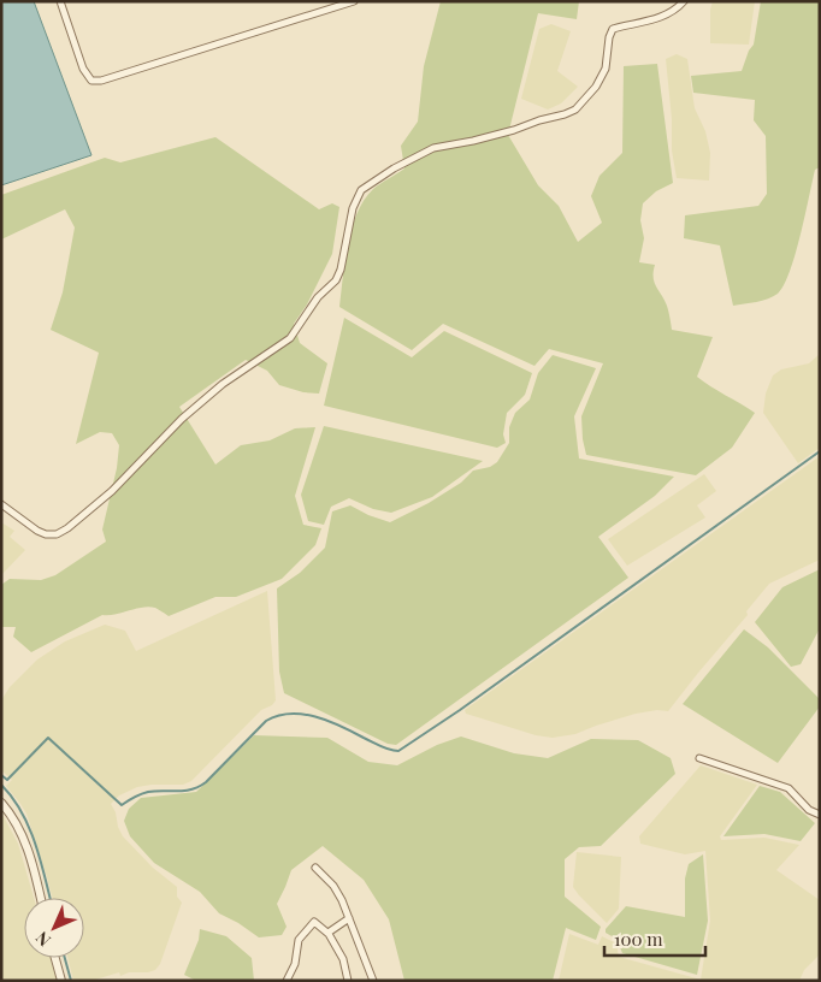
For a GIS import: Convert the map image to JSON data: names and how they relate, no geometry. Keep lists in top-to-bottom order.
{
  "scale_bar": "100 m",
  "north": "bottom left"
}
